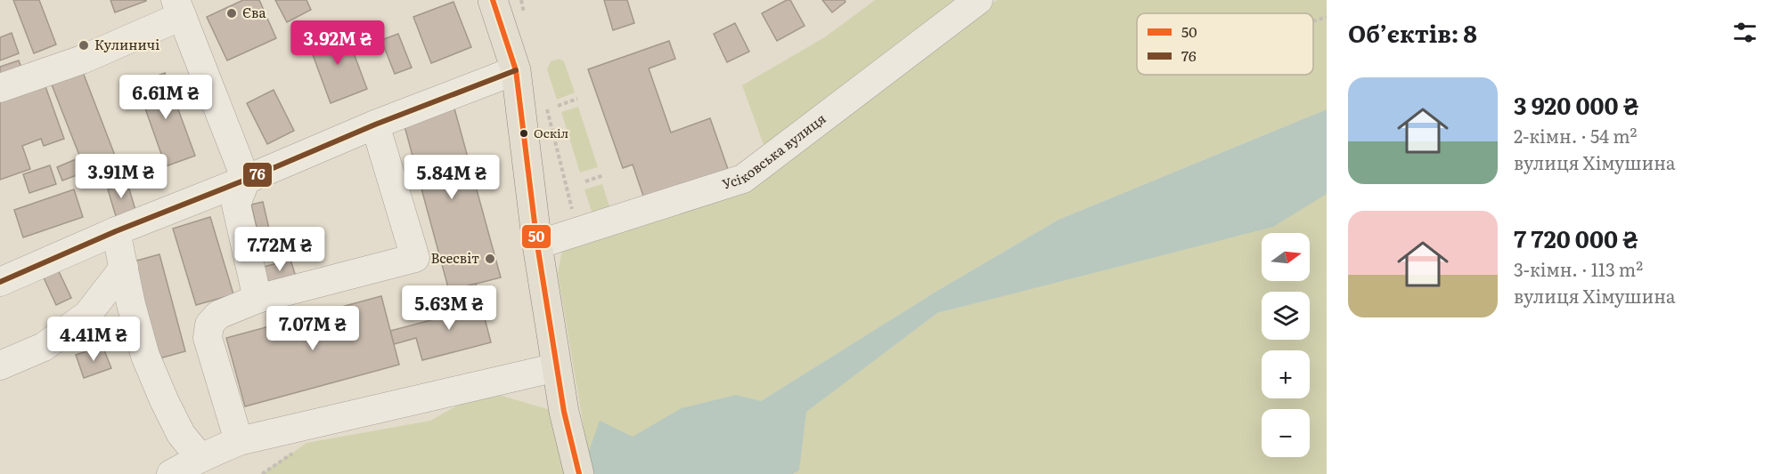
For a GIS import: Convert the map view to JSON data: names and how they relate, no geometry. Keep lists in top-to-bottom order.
{
  "streets": {
    "street": ["Усіковська вулиця"]
  },
  "places": [
    "Єва",
    "Кулиничі",
    "Оскіл",
    "Всесвіт"
  ],
  "lines": ["transit line 50", "transit line 76"],
  "legend": ["50", "76"],
  "north": "right",
  "page": {
    "heading": "Об’єктів: 8",
    "price": [
      "3.92M ₴",
      "6.61M ₴",
      "3.91M ₴",
      "5.84M ₴",
      "7.72M ₴",
      "5.63M ₴",
      "7.07M ₴",
      "4.41M ₴"
    ],
    "list": [
      {
        "name": "3 920 000 ₴",
        "note": "2-кімн. · 54 m² · вулиця Хімушина"
      },
      {
        "name": "7 720 000 ₴",
        "note": "3-кімн. · 113 m² · вулиця Хімушина"
      }
    ],
    "map_buttons": ["+", "−"]
  }
}
